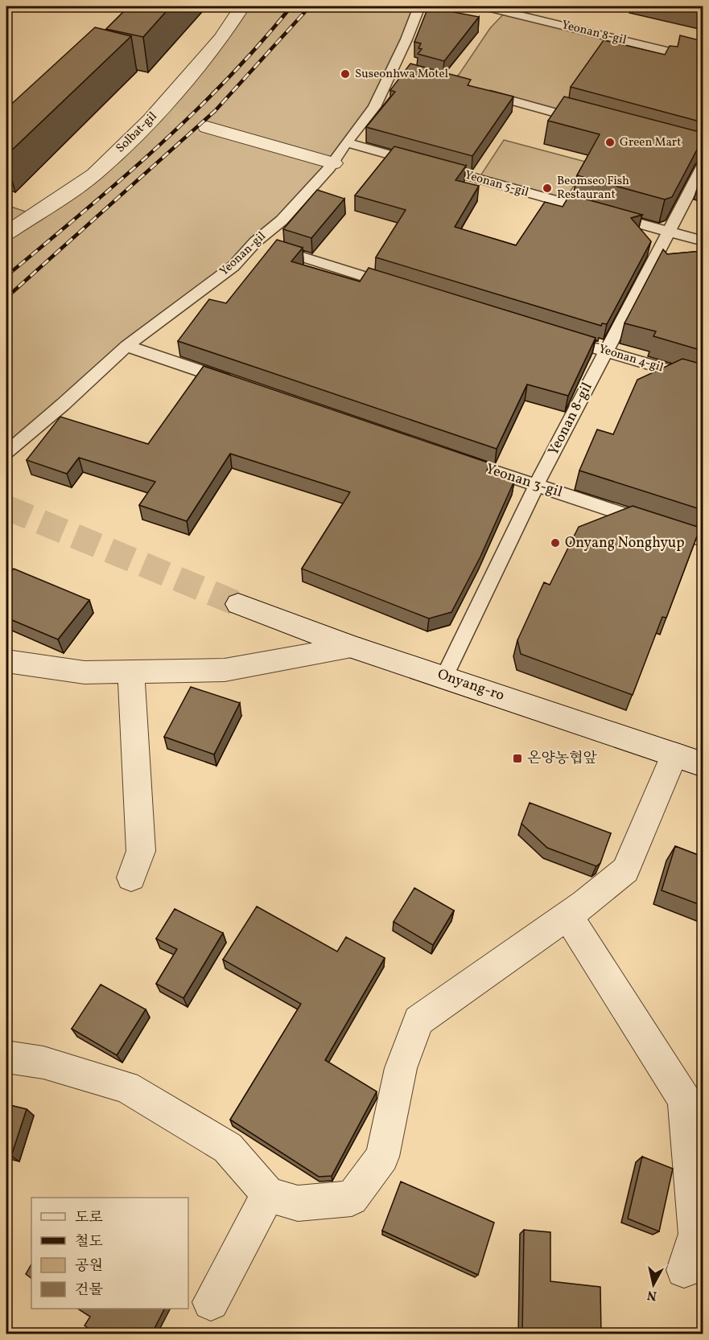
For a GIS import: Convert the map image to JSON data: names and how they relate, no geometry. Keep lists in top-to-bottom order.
{
  "streets": {
    "street": ["Solbat-gil", "Onyang-ro"],
    "lane": [
      "Yeonan 8-gil",
      "Yeonan 5-gil",
      "Yeonan-gil",
      "Yeonan 4-gil",
      "Yeonan 3-gil"
    ]
  },
  "crossings": [
    ["Yeonan 8-gil", "Yeonan 5-gil"],
    ["Yeonan 8-gil", "Yeonan 4-gil"],
    ["Yeonan 8-gil", "Yeonan 3-gil"],
    ["Yeonan 8-gil", "Onyang-ro"],
    ["Yeonan 5-gil", "Yeonan-gil"]
  ],
  "places": {
    "other": [
      "Suseonhwa Motel",
      "Green Mart",
      "Beomseo Fish Restaurant",
      "Onyang Nonghyup"
    ],
    "transit": ["온양농협앞"]
  },
  "legend": [
    "도로",
    "철도",
    "공원",
    "건물"
  ],
  "north": "bottom"
}
